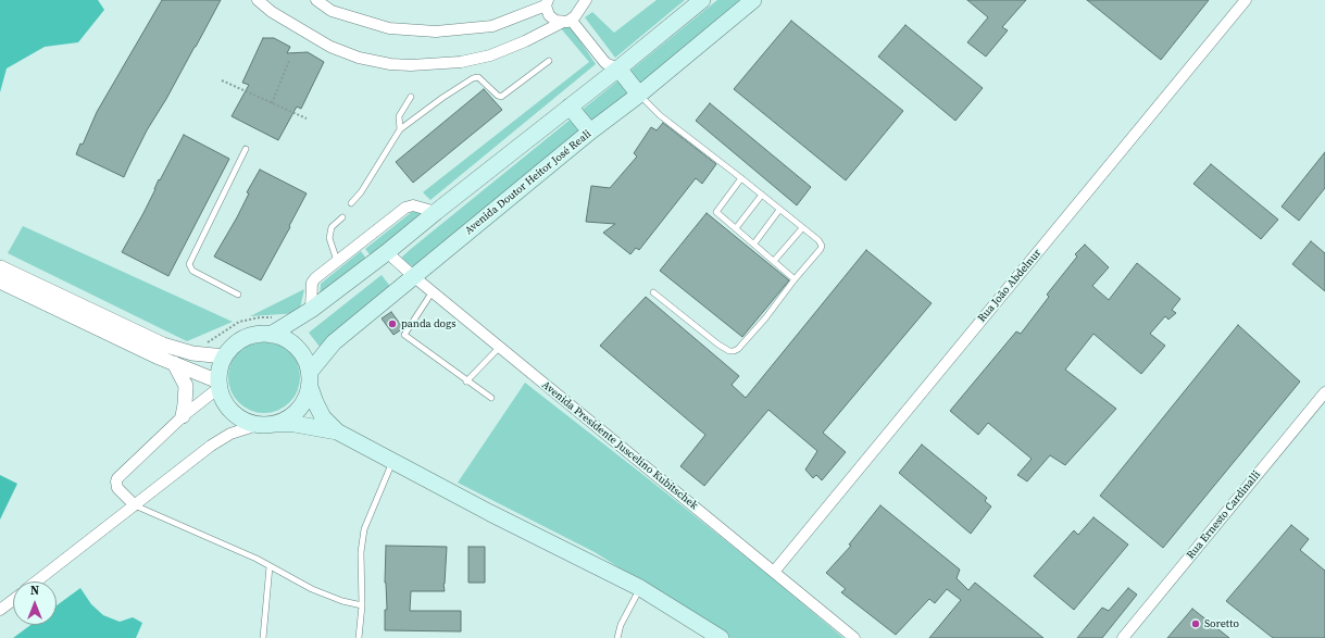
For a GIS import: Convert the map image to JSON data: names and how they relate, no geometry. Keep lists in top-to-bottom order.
{
  "streets": {
    "main road": ["Avenida Doutor Heitor José Reali"],
    "street": ["Rua João Abdelnur", "Avenida Presidente Juscelino Kubitschek", "Rua Ernesto Cardinalli"]
  },
  "crossings": [
    ["Avenida Doutor Heitor José Reali", "Avenida Presidente Juscelino Kubitschek"],
    ["Rua João Abdelnur", "Avenida Presidente Juscelino Kubitschek"]
  ],
  "places": ["panda dogs", "Soretto"],
  "north": "top"
}
